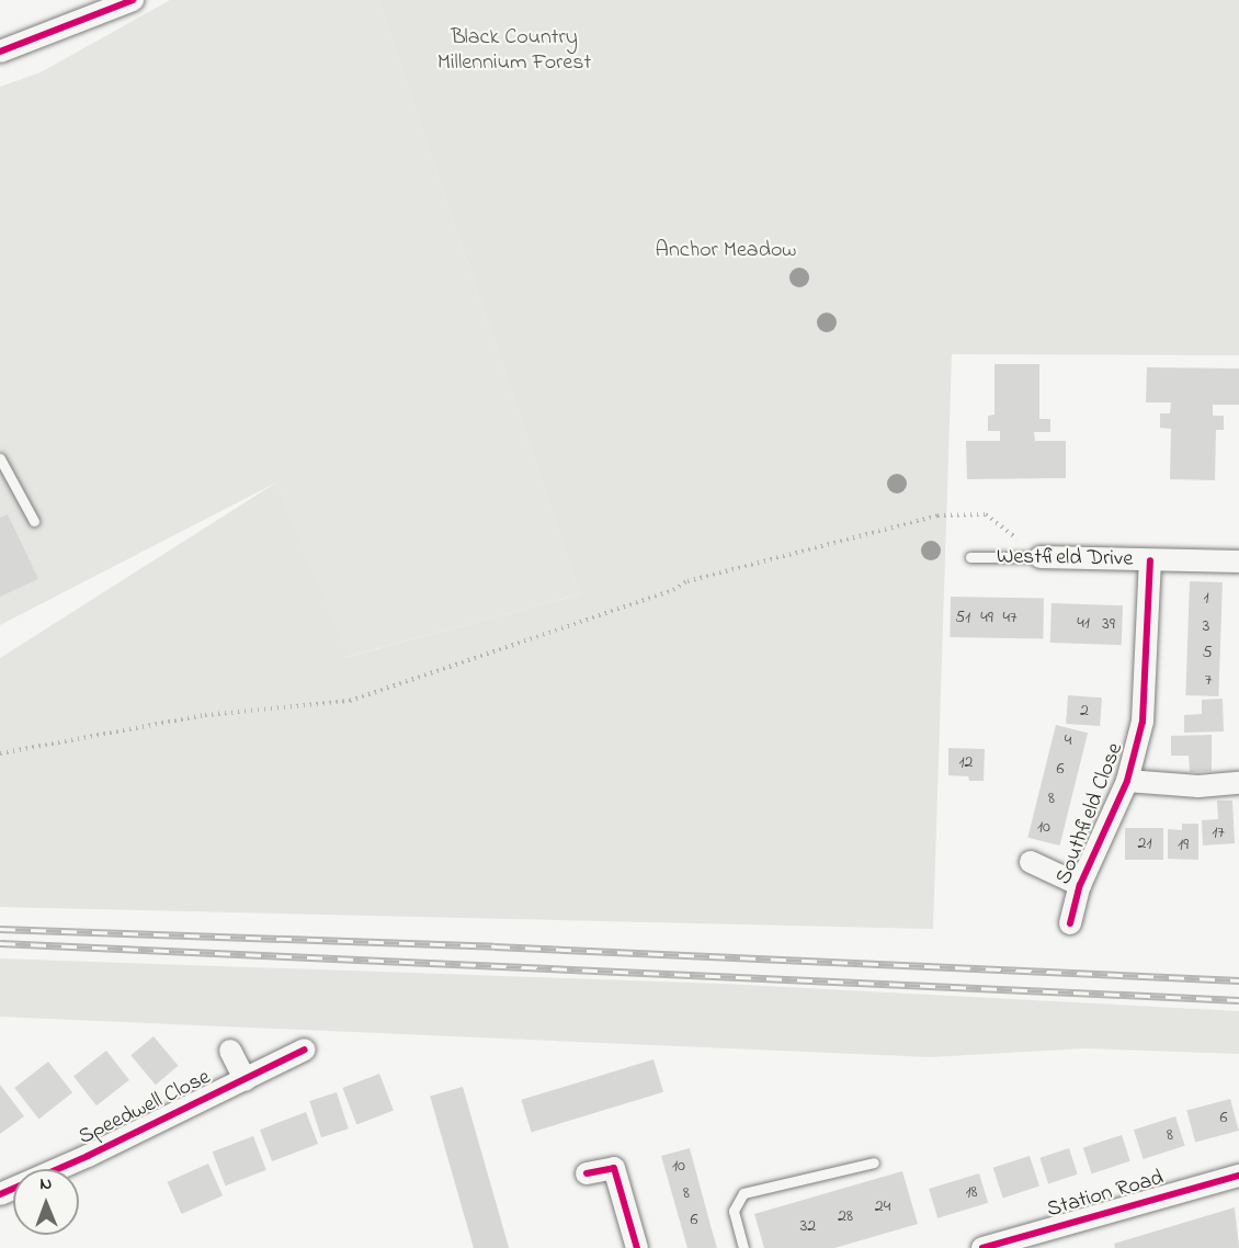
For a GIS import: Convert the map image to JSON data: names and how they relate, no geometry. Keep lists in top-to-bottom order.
{
  "streets": {
    "street": [
      "Westfield Drive",
      "Southfield Close",
      "Speedwell Close",
      "Station Road"
    ]
  },
  "crossings": [
    ["Westfield Drive", "Southfield Close"]
  ],
  "parks": ["Black Country Millennium Forest", "Anchor Meadow"],
  "house_numbers": [
    "1",
    "51",
    "49",
    "47",
    "41",
    "39",
    "3",
    "5",
    "7",
    "2",
    "4",
    "12",
    "6",
    "8",
    "10",
    "17",
    "21",
    "19",
    "6",
    "8",
    "10",
    "18",
    "8",
    "24",
    "28",
    "6",
    "32"
  ],
  "north": "top"
}
